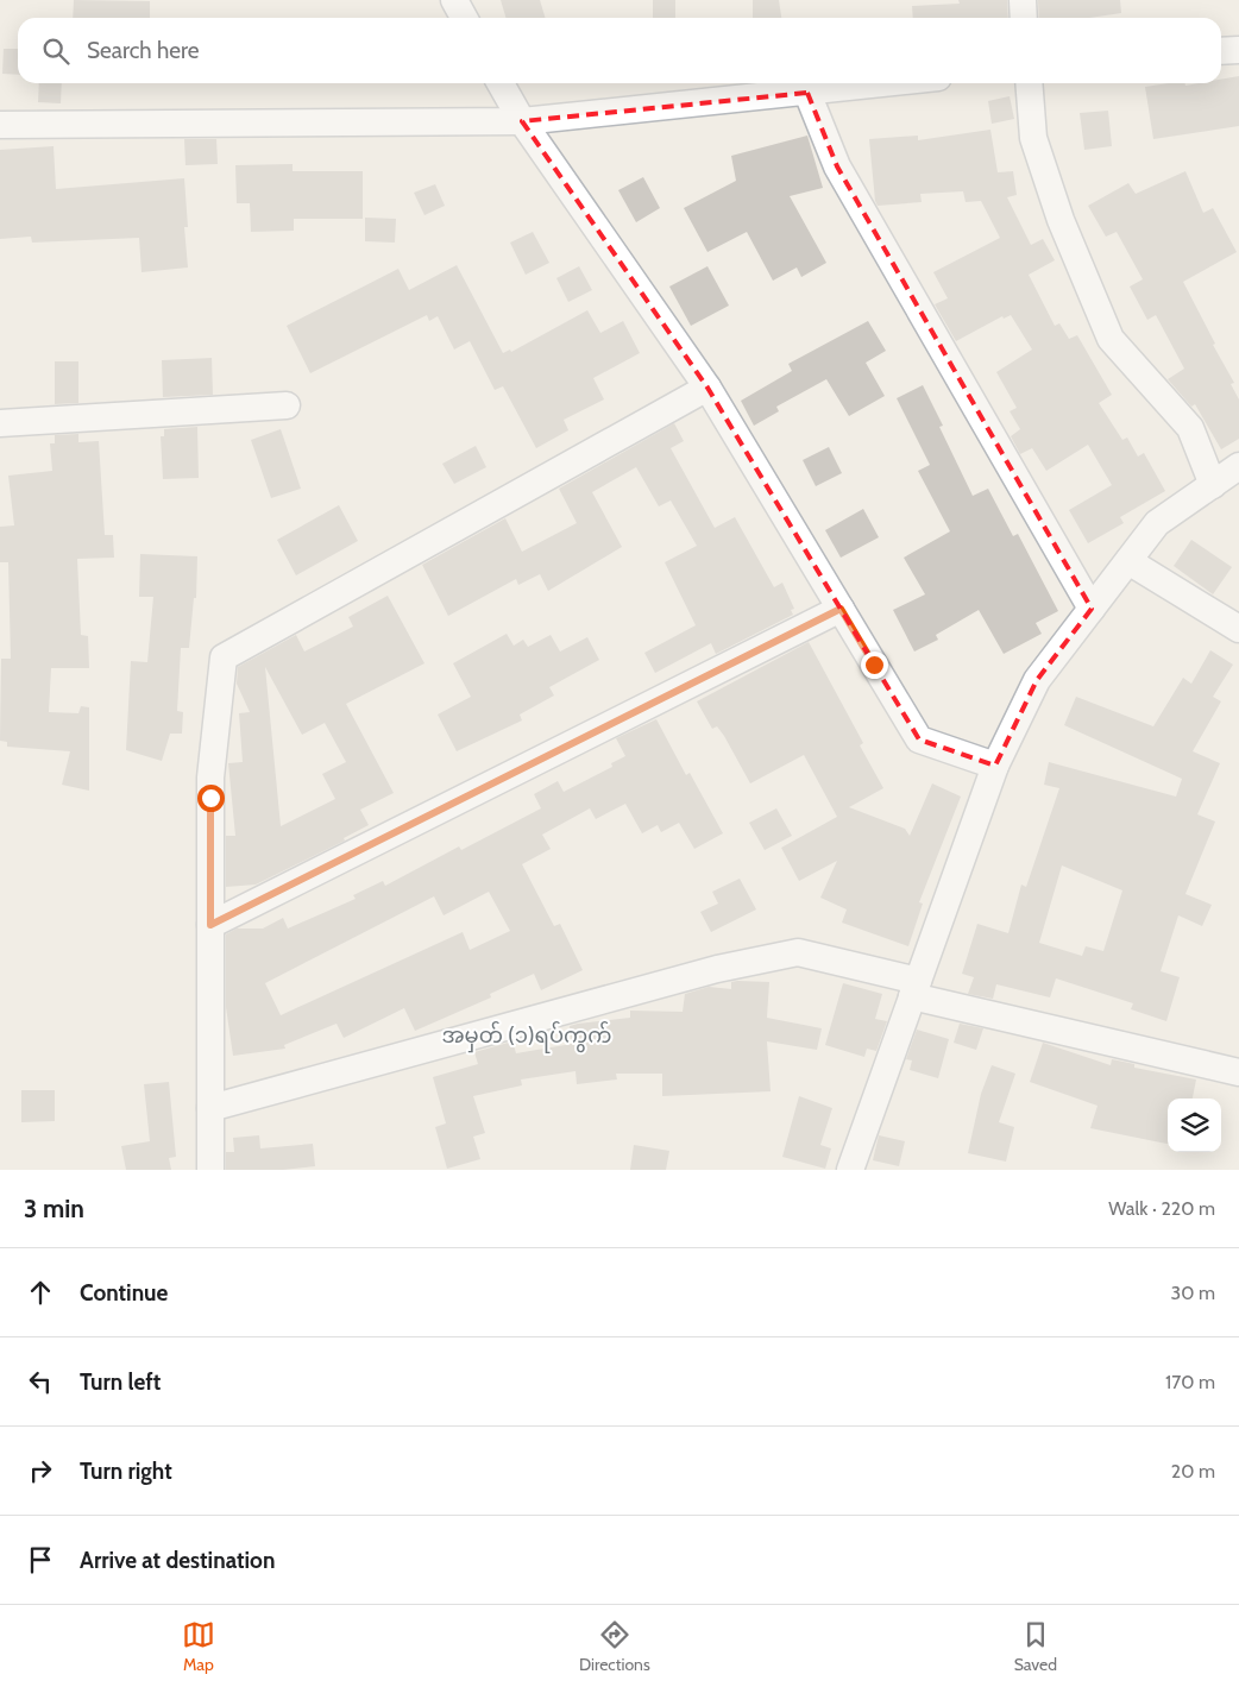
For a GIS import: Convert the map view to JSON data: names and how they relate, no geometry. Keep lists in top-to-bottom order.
{
  "districts": ["အမှတ် (၁)ရပ်ကွက်"],
  "page": {
    "search": "Search here",
    "heading": ["3 min", "Walk · 220 m"],
    "list": [
      ["Continue", "30 m"],
      ["Turn left", "170 m"],
      ["Turn right", "20 m"],
      "Arrive at destination"
    ],
    "nav": ["Map", "Directions", "Saved"]
  }
}
